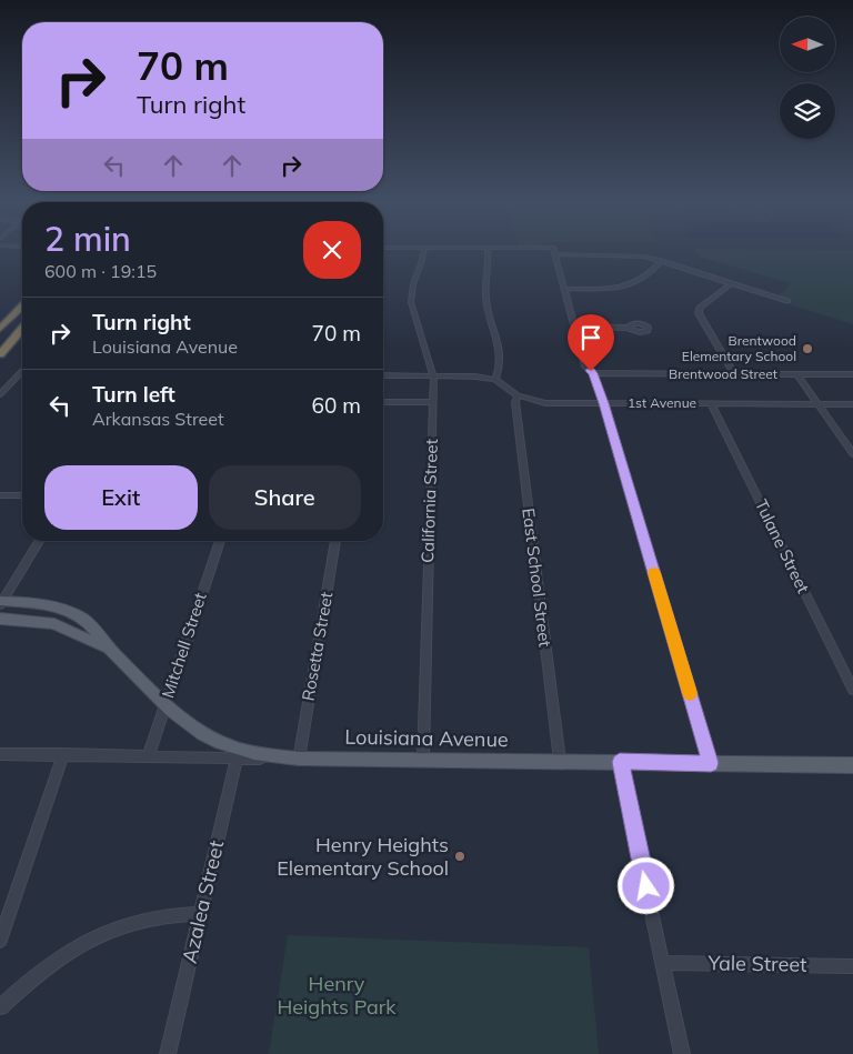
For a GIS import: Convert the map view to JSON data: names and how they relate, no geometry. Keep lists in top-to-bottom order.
{
  "streets": {
    "main road": ["Louisiana Avenue"],
    "street": [
      "Brentwood Street",
      "1st Avenue",
      "California Street",
      "Tulane Street",
      "East School Street",
      "Mitchell Street",
      "Rosetta Street",
      "Azalea Street",
      "Yale Street"
    ]
  },
  "crossings": [
    ["1st Avenue", "California Street"],
    ["1st Avenue", "Tulane Street"],
    ["1st Avenue", "East School Street"],
    ["California Street", "Louisiana Avenue"],
    ["East School Street", "Louisiana Avenue"],
    ["Mitchell Street", "Louisiana Avenue"],
    ["Rosetta Street", "Louisiana Avenue"],
    ["Louisiana Avenue", "Azalea Street"]
  ],
  "parks": ["Henry Heights Park"],
  "places": ["Brentwood Elementary School", "Henry Heights Elementary School"],
  "north": "left",
  "page": {
    "turn": ["70 m", "Turn right"],
    "heading": ["2 min", "600 m · 19:15"],
    "list": [
      {
        "name": "Turn right",
        "note": "Louisiana Avenue",
        "value": "70 m"
      },
      {
        "name": "Turn left",
        "note": "Arkansas Street",
        "value": "60 m"
      }
    ],
    "buttons": ["Exit", "Share"]
  }
}
